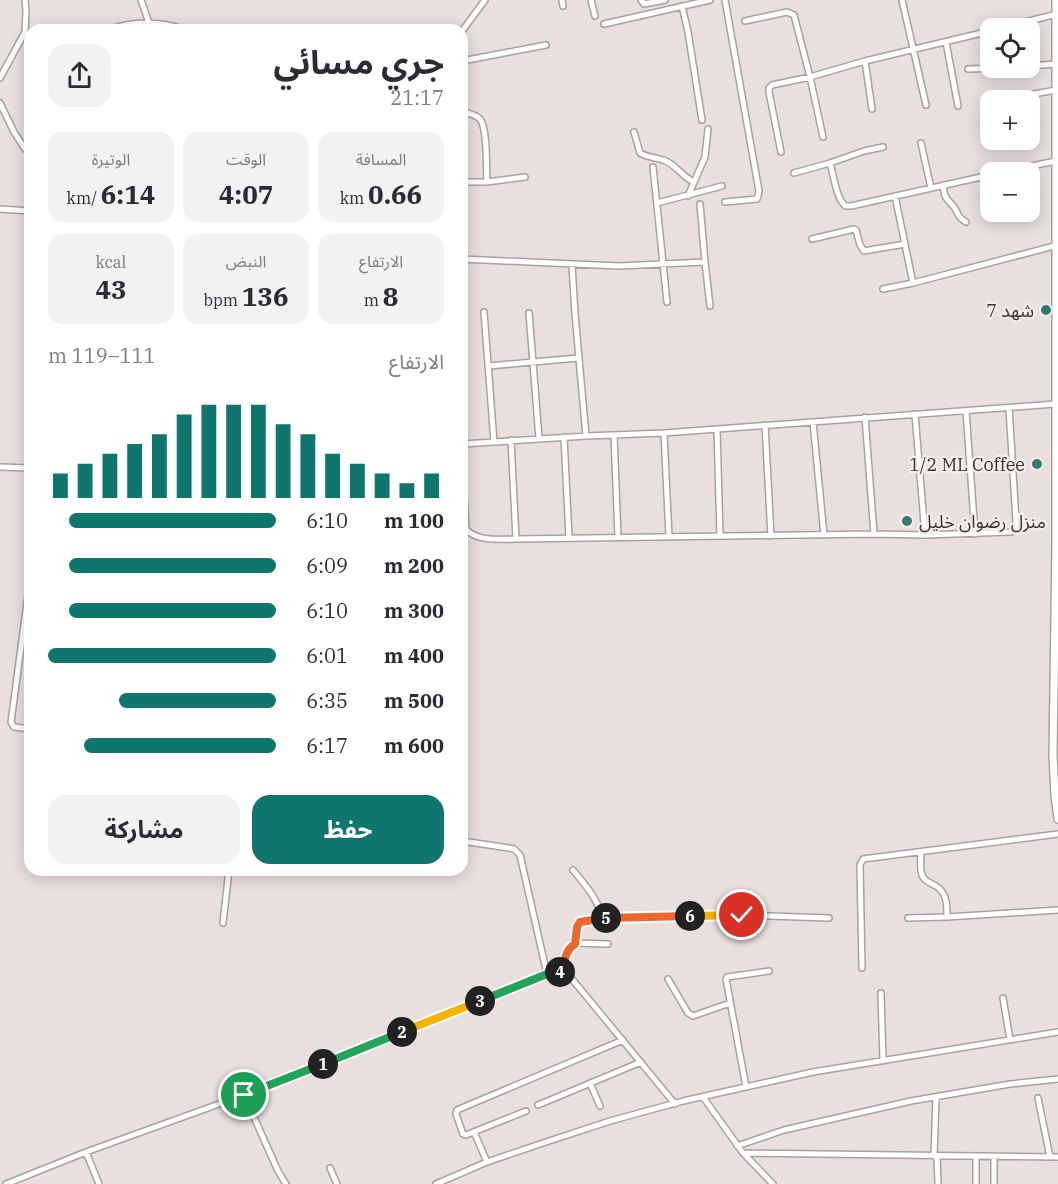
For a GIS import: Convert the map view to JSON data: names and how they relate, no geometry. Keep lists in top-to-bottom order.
{
  "places": ["شهد 7", "1/2 ML Coffee", "منزل رضوان خليل"],
  "page": {
    "map_buttons": ["+", "−"],
    "heading": ["جري مسائي", "21:17"],
    "stats": [
      ["المسافة", "0.66 km"],
      ["الوقت", "4:07"],
      ["الوتيرة", "6:14 /km"],
      ["الارتفاع", "8 m"],
      ["النبض", "136 bpm"],
      ["kcal", "43"]
    ],
    "chart": ["الارتفاع", "111–119 m"],
    "list": [
      {
        "name": "100 m",
        "note": "6:10"
      },
      {
        "name": "200 m",
        "note": "6:09"
      },
      {
        "name": "300 m",
        "note": "6:10"
      },
      {
        "name": "400 m",
        "note": "6:01"
      },
      {
        "name": "500 m",
        "note": "6:35"
      },
      {
        "name": "600 m",
        "note": "6:17"
      }
    ],
    "buttons": ["حفظ", "مشاركة"],
    "pins": [
      "6",
      "5",
      "4",
      "3",
      "2",
      "1"
    ]
  }
}
